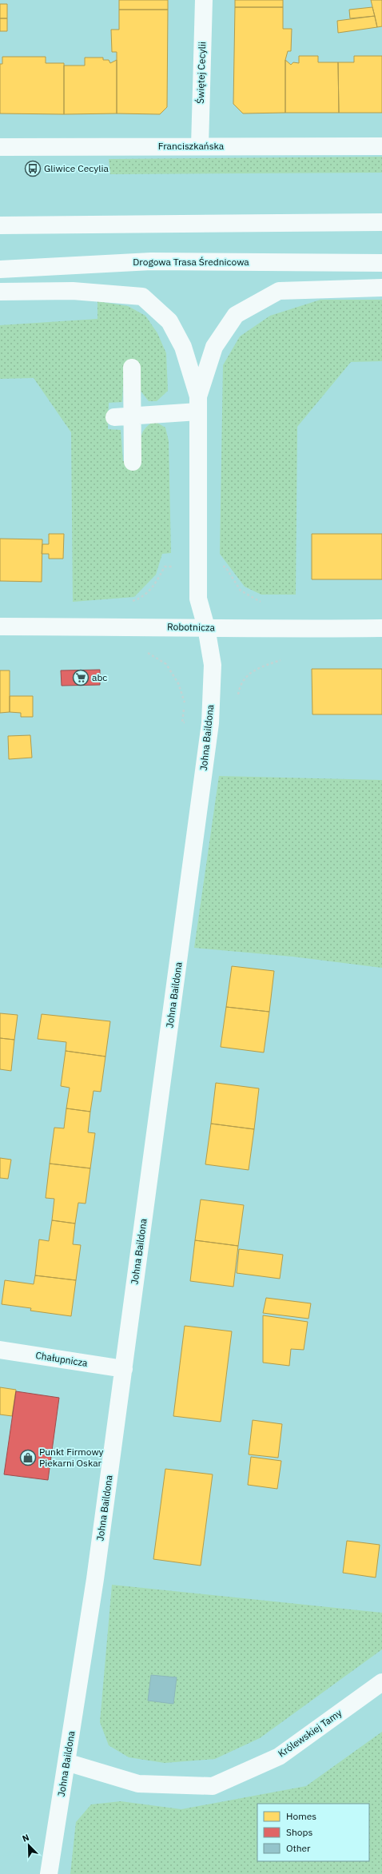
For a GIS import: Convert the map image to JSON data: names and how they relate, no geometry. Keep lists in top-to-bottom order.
{
  "streets": {
    "street": [
      "Świętej Cecylii",
      "Franciszkańska",
      "Drogowa Trasa Średnicowa",
      "Robotnicza",
      "Johna Baildona",
      "Chałupnicza",
      "Królewskiej Tamy"
    ]
  },
  "crossings": [
    ["Świętej Cecylii", "Franciszkańska"],
    ["Robotnicza", "Johna Baildona"],
    ["Johna Baildona", "Chałupnicza"],
    ["Johna Baildona", "Królewskiej Tamy"]
  ],
  "places": {
    "bus stop": ["Gliwice Cecylia"],
    "supermarket": ["abc"],
    "shop": ["Punkt Firmowy Piekarni Oskar"]
  },
  "legend": ["Homes", "Shops", "Other"],
  "north": "top left"
}
